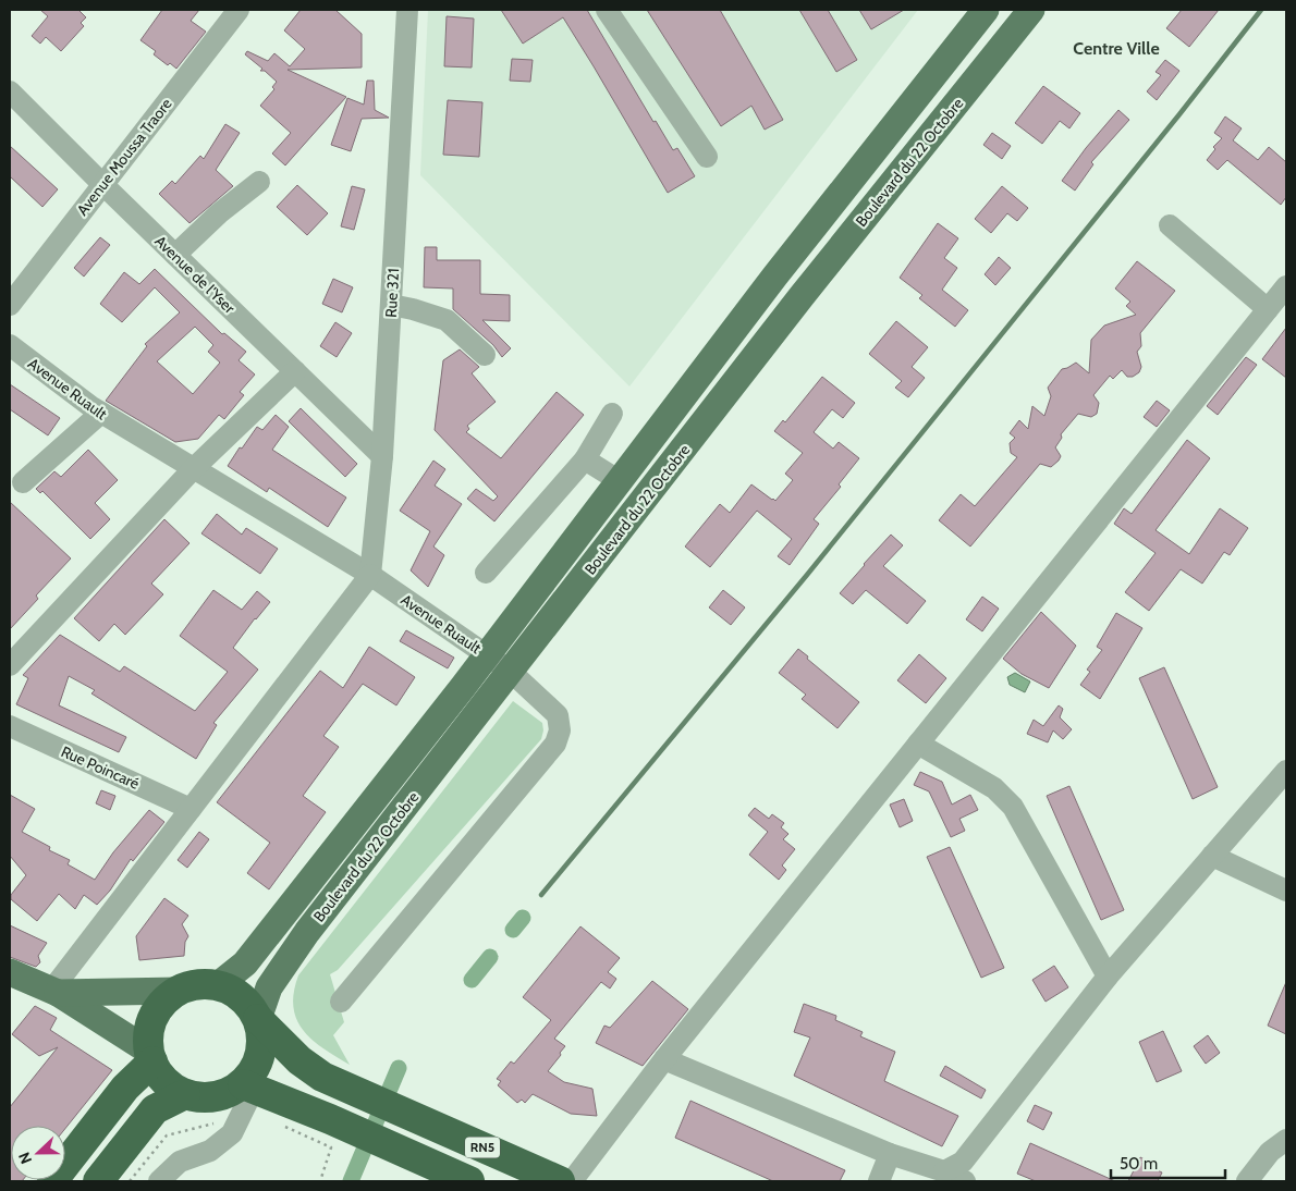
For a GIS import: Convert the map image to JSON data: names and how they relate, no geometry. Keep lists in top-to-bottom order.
{
  "streets": {
    "highway": ["RN5"],
    "main road": ["Boulevard du 22 Octobre"],
    "street": [
      "Avenue Moussa Traore",
      "Avenue de l'Yser",
      "Rue 321",
      "Avenue Ruault",
      "Rue Poincaré"
    ]
  },
  "crossings": [
    ["Avenue Moussa Traore", "Avenue de l'Yser"],
    ["Boulevard du 22 Octobre", "Avenue Ruault"],
    ["Boulevard du 22 Octobre", "RN5"],
    ["Avenue de l'Yser", "Rue 321"],
    ["Rue 321", "Avenue Ruault"]
  ],
  "districts": ["Centre Ville"],
  "scale_bar": "50 m",
  "north": "left"
}
